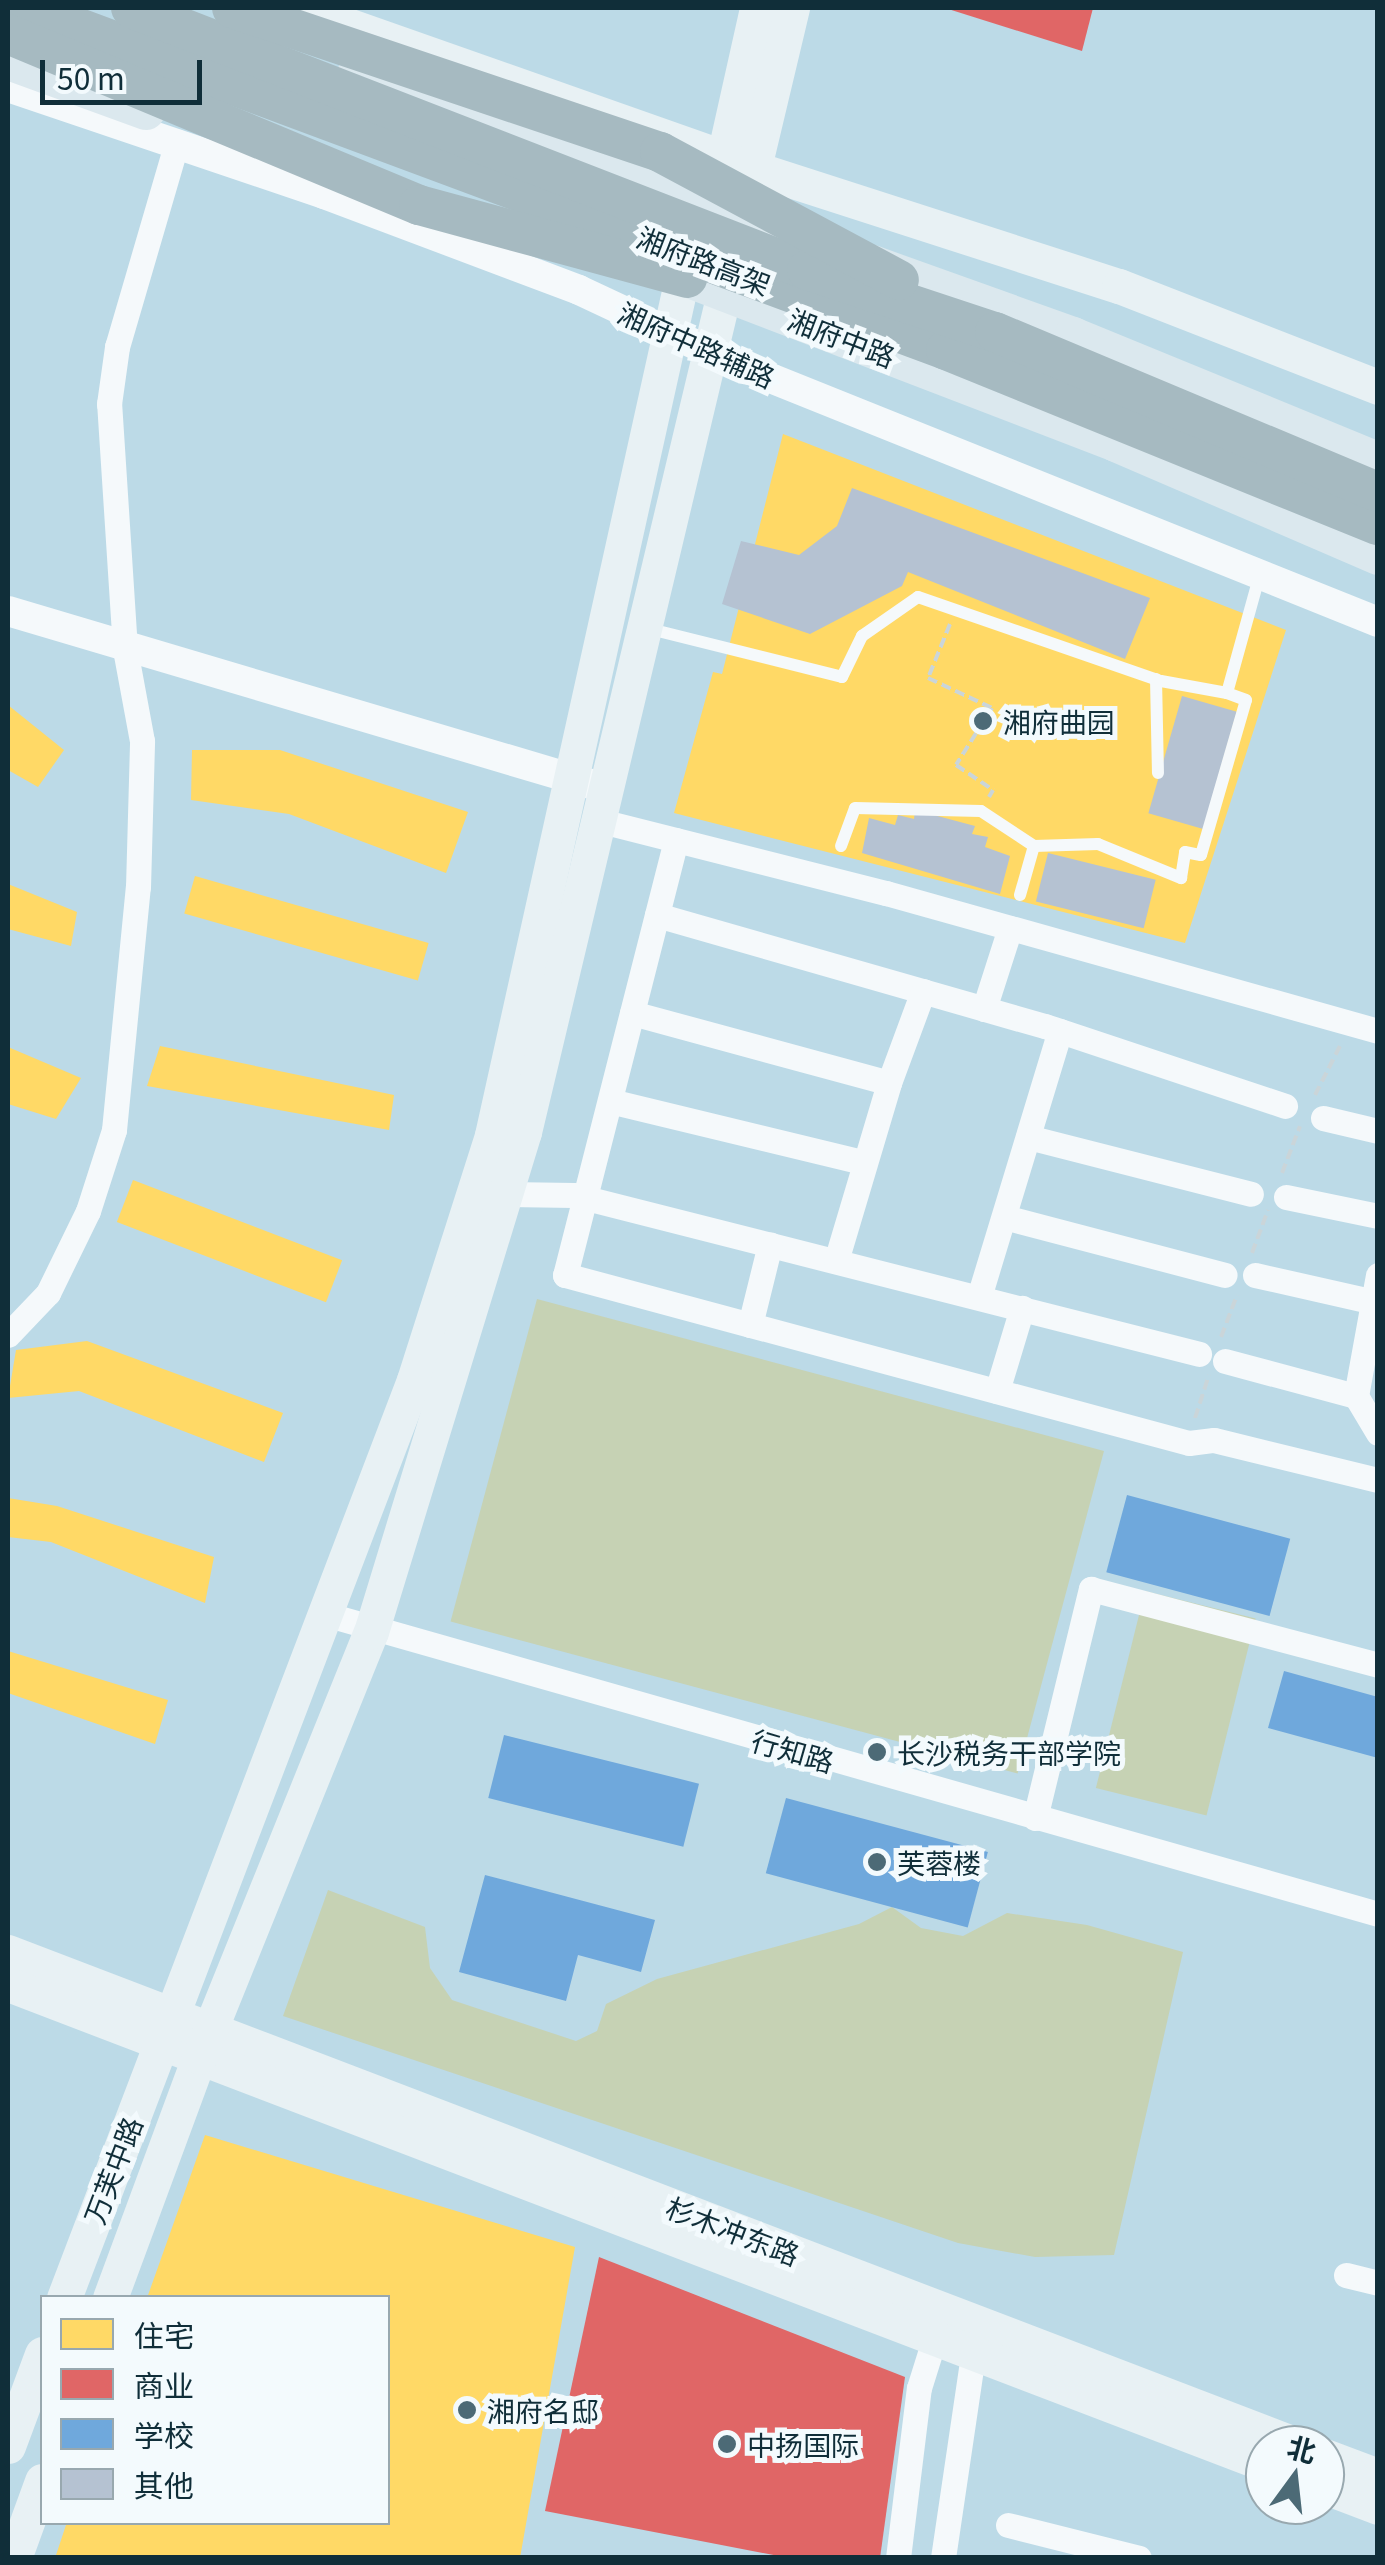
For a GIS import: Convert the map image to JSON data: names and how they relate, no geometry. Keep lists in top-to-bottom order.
{
  "streets": {
    "highway": ["湘府路高架"],
    "main road": ["湘府中路", "万芙中路", "杉木冲东路"],
    "street": ["湘府中路辅路", "行知路"]
  },
  "crossings": [
    ["行知路", "万芙中路"],
    ["万芙中路", "杉木冲东路"]
  ],
  "places": [
    "湘府曲园",
    "长沙税务干部学院",
    "芙蓉楼",
    "湘府名邸",
    "中扬国际"
  ],
  "legend": [
    "住宅",
    "商业",
    "学校",
    "其他"
  ],
  "scale_bar": "50 m",
  "north": "top"
}
